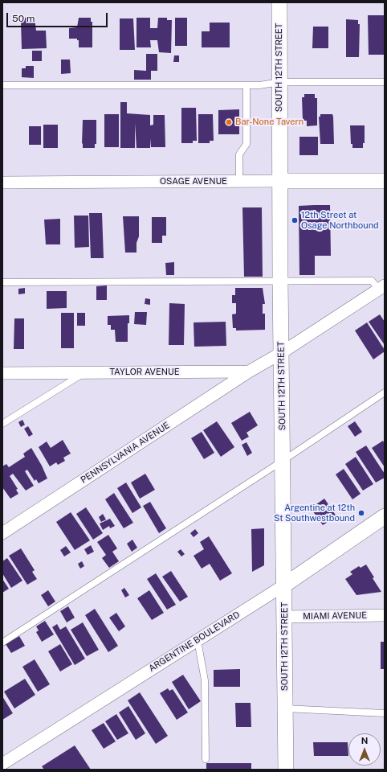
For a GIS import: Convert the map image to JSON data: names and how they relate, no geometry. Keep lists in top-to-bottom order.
{
  "streets": {
    "street": [
      "SOUTH 12TH STREET",
      "OSAGE AVENUE",
      "TAYLOR AVENUE",
      "PENNSYLVANIA AVENUE",
      "MIAMI AVENUE",
      "ARGENTINE BOULEVARD"
    ]
  },
  "crossings": [
    ["SOUTH 12TH STREET", "OSAGE AVENUE"],
    ["SOUTH 12TH STREET", "TAYLOR AVENUE"],
    ["SOUTH 12TH STREET", "MIAMI AVENUE"],
    ["SOUTH 12TH STREET", "ARGENTINE BOULEVARD"],
    ["TAYLOR AVENUE", "PENNSYLVANIA AVENUE"]
  ],
  "places": ["Bar-None Tavern", "12th Street at Osage Northbound", "Argentine at 12th St Southwestbound"],
  "scale_bar": "50 m",
  "north": "top"
}
